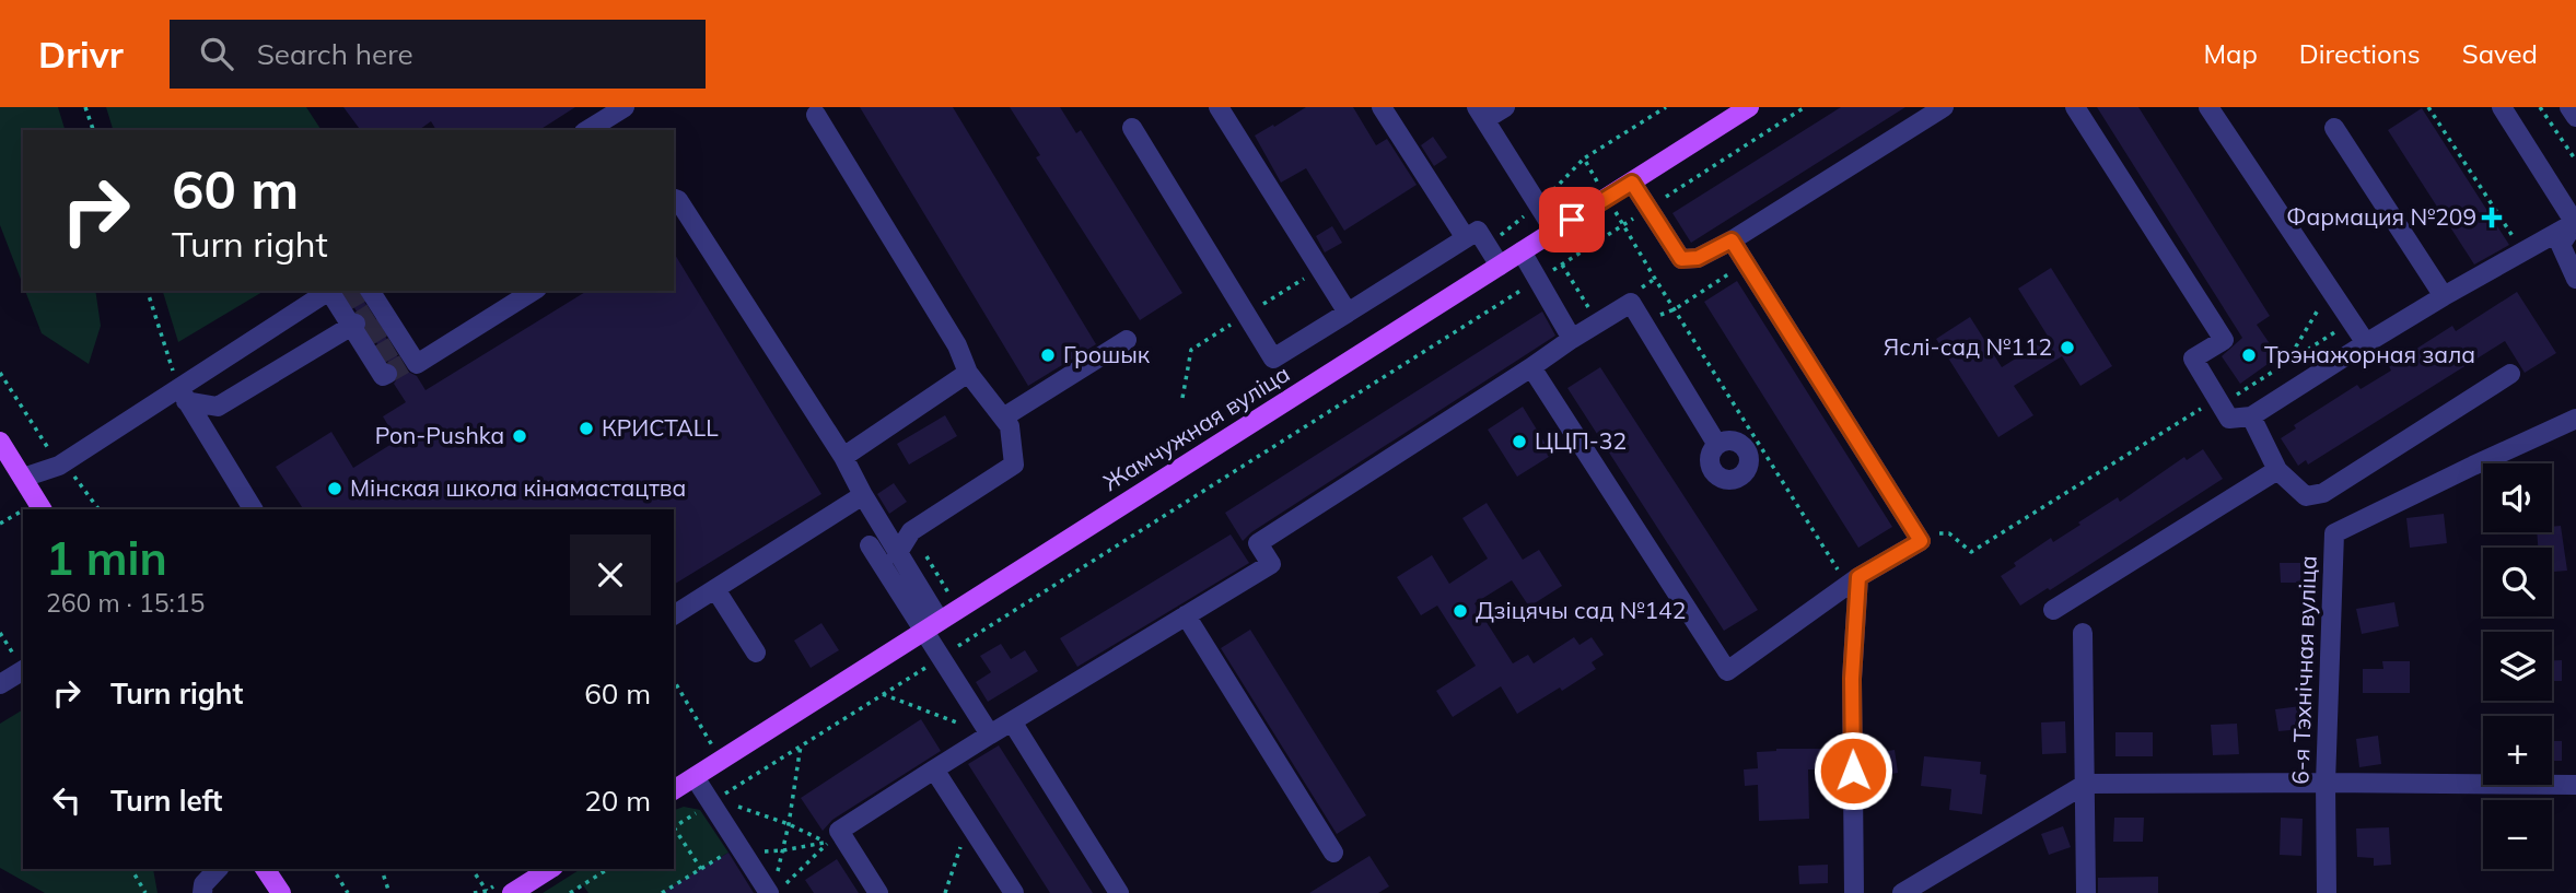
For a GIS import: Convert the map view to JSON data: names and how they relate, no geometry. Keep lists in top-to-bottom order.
{
  "streets": {
    "main road": ["Жамчужная вуліца"],
    "street": ["6-я Тэхнічная вуліца"]
  },
  "places": {
    "health": ["Фармация №209"],
    "other": [
      "Яслі-сад №112",
      "Грошык",
      "Трэнажорная зала",
      "КРИСТАLL",
      "Pon-Pushka",
      "ЦЦП-32",
      "Мінская школа кінамастацтва",
      "Дзіцячы сад №142"
    ]
  },
  "page": {
    "header": "Drivr",
    "search": "Search here",
    "nav": ["Map", "Directions", "Saved"],
    "turn": ["60 m", "Turn right"],
    "map_buttons": ["+", "−"],
    "heading": ["1 min", "260 m · 15:15"],
    "list": [
      {
        "name": "Turn right",
        "value": "60 m"
      },
      {
        "name": "Turn left",
        "value": "20 m"
      }
    ]
  }
}
